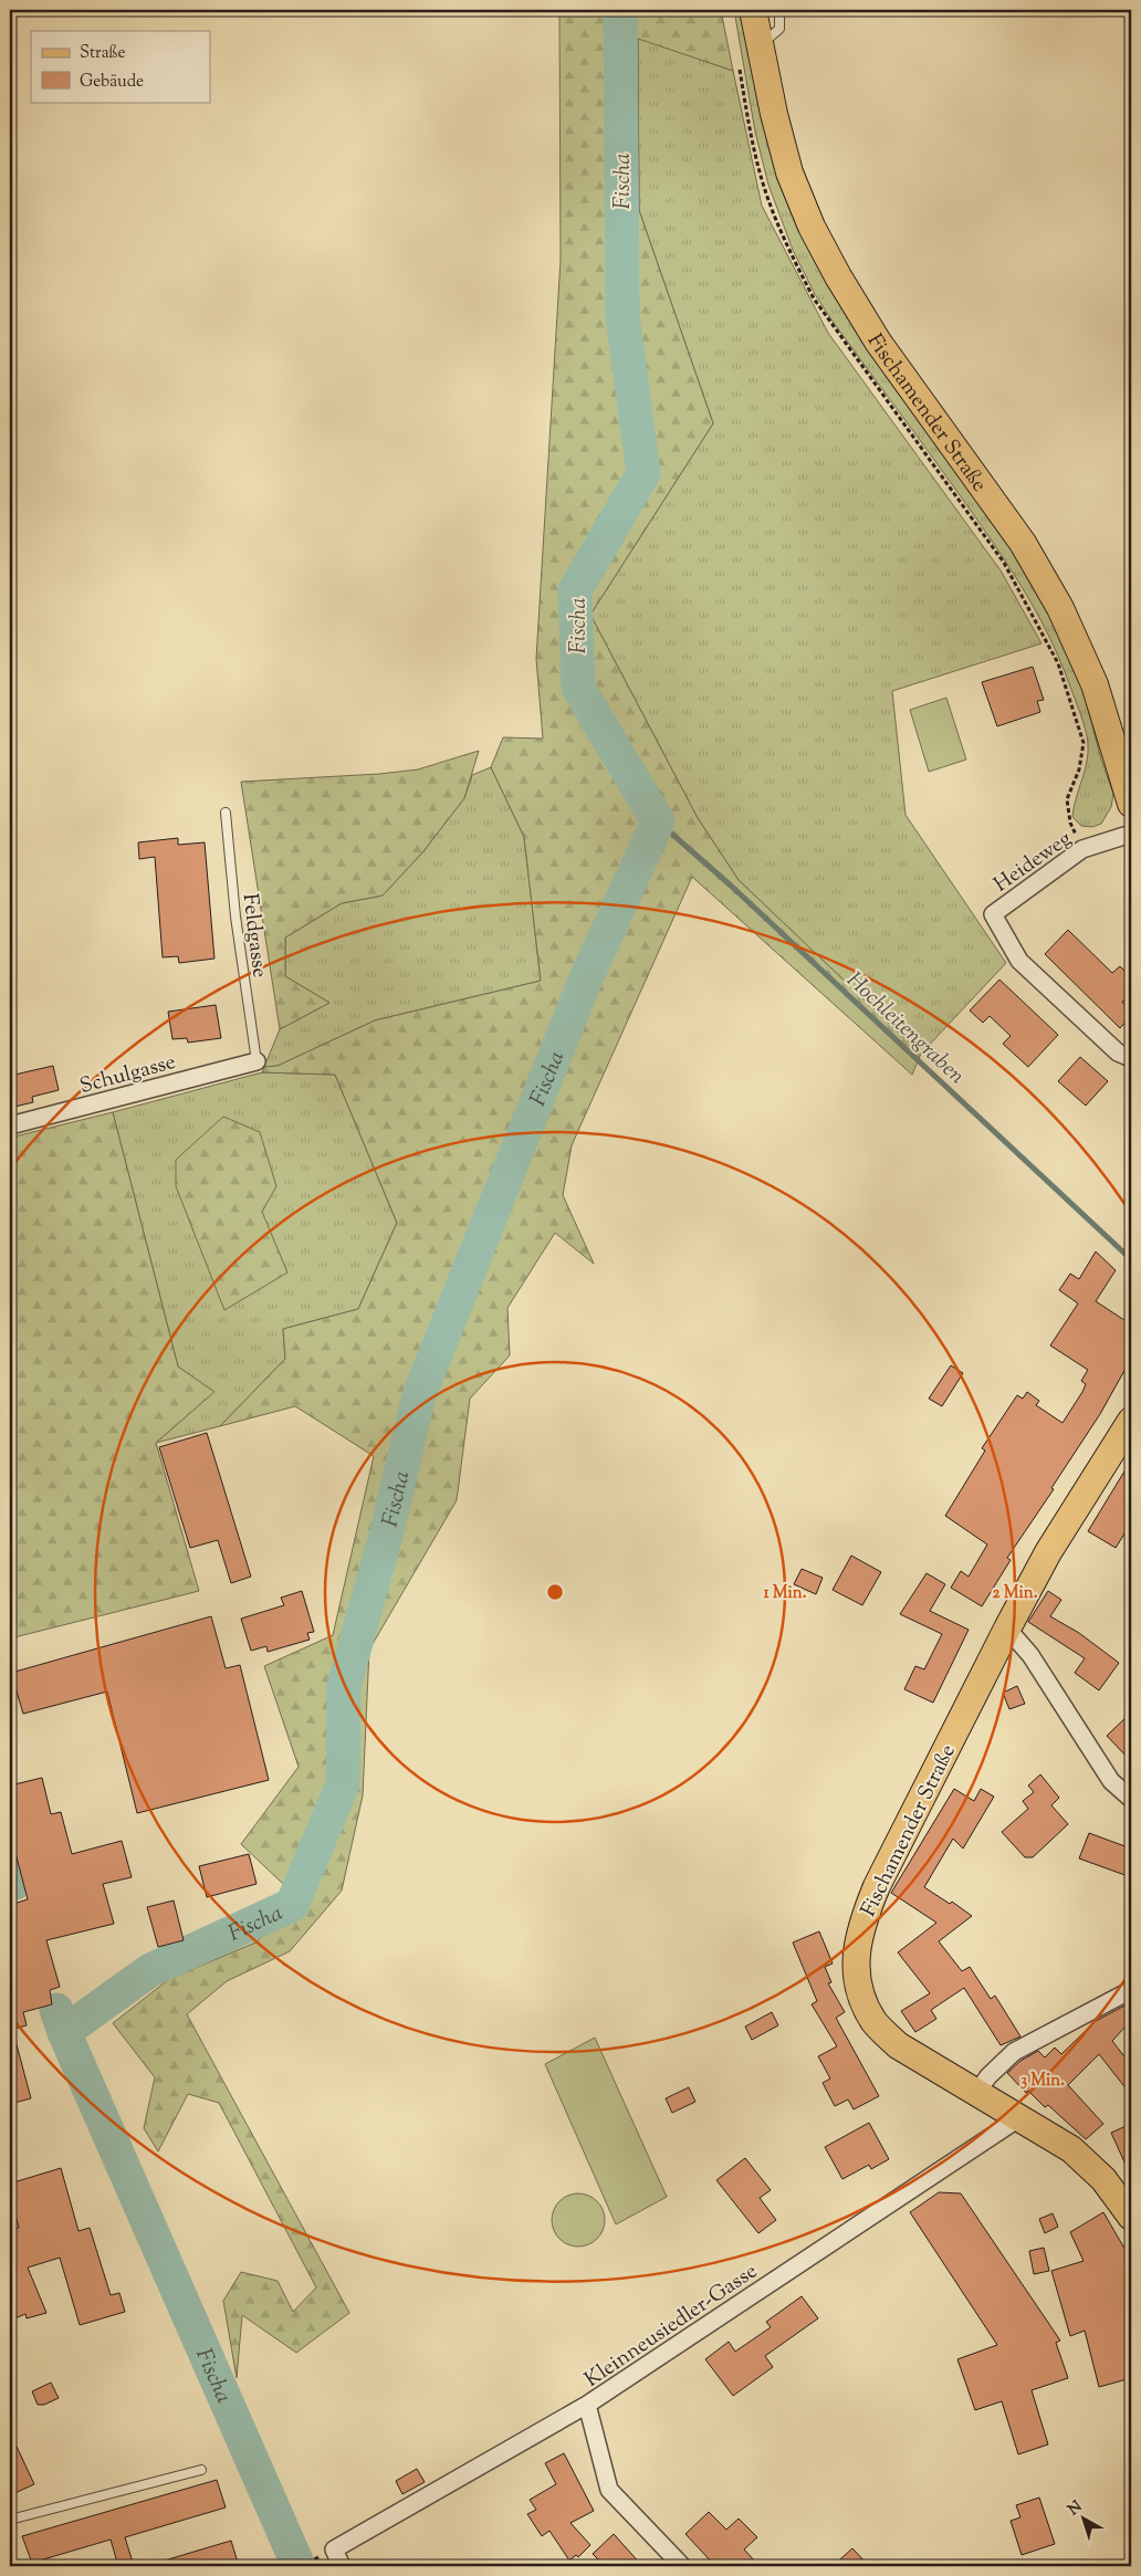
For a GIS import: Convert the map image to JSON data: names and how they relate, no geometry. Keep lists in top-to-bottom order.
{
  "streets": {
    "main road": ["Fischamender Straße"],
    "street": ["Heideweg", "Schulgasse", "Kleinneusiedler-Gasse"],
    "lane": ["Feldgasse"]
  },
  "crossings": [
    ["Fischamender Straße", "Kleinneusiedler-Gasse"],
    ["Feldgasse", "Schulgasse"]
  ],
  "water": ["Fischa", "Hochleitengraben"],
  "legend": ["Straße", "Gebäude"],
  "north": "top left",
  "rings": ["1 Min.", "2 Min.", "3 Min."]
}
